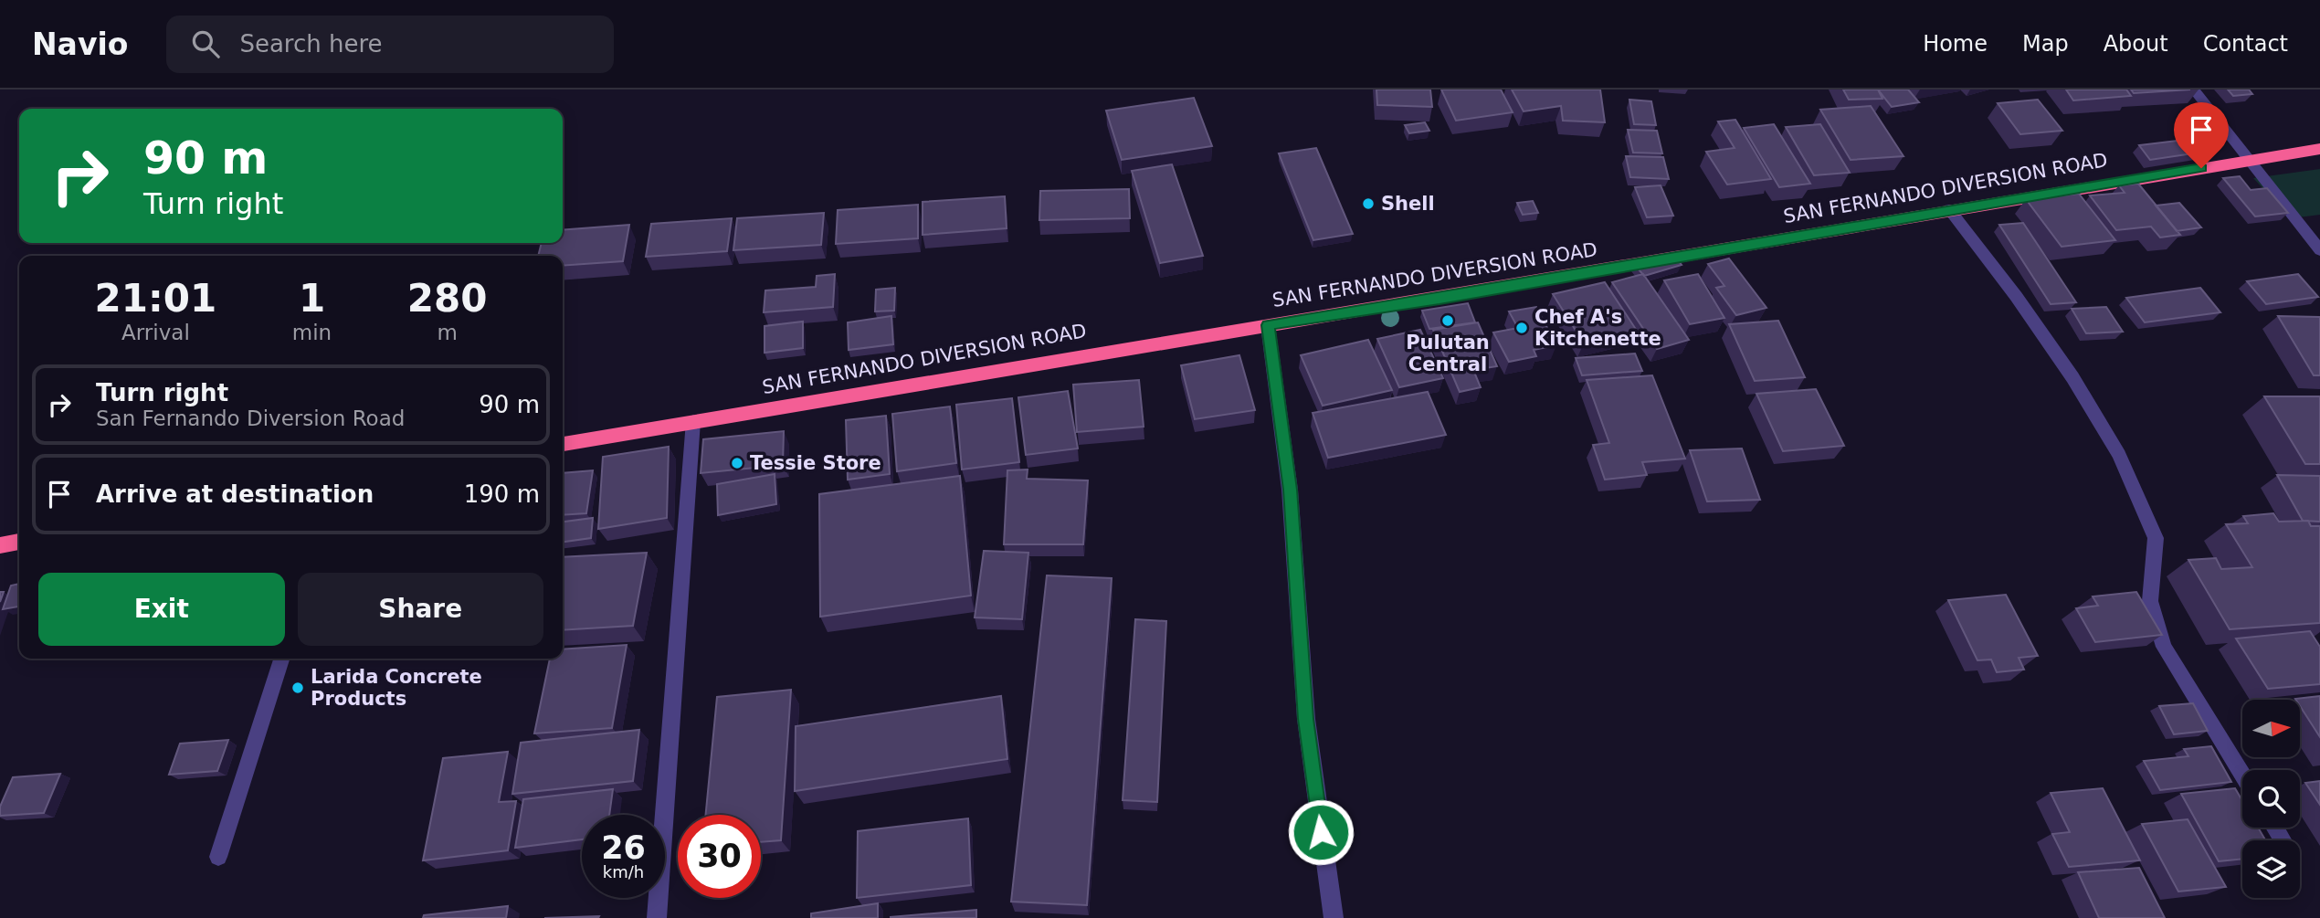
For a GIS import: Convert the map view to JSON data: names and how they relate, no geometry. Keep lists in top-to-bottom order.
{
  "streets": {
    "highway": ["SAN FERNANDO DIVERSION ROAD"]
  },
  "places": [
    "Shell",
    "Pulutan Central",
    "Chef A's Kitchenette",
    "Tessie Store",
    "Larida Concrete Products"
  ],
  "north": "right",
  "page": {
    "header": "Navio",
    "search": "Search here",
    "nav": [
      "Home",
      "Map",
      "About",
      "Contact"
    ],
    "turn": ["90 m", "Turn right"],
    "eta": [
      "21:01",
      "Arrival",
      "1",
      "min",
      "280",
      "m"
    ],
    "list": [
      {
        "name": "Turn right",
        "note": "San Fernando Diversion Road",
        "value": "90 m"
      },
      {
        "name": "Arrive at destination",
        "value": "190 m"
      }
    ],
    "buttons": ["Exit", "Share"],
    "speed": "26 km/h",
    "limit": "30"
  }
}
